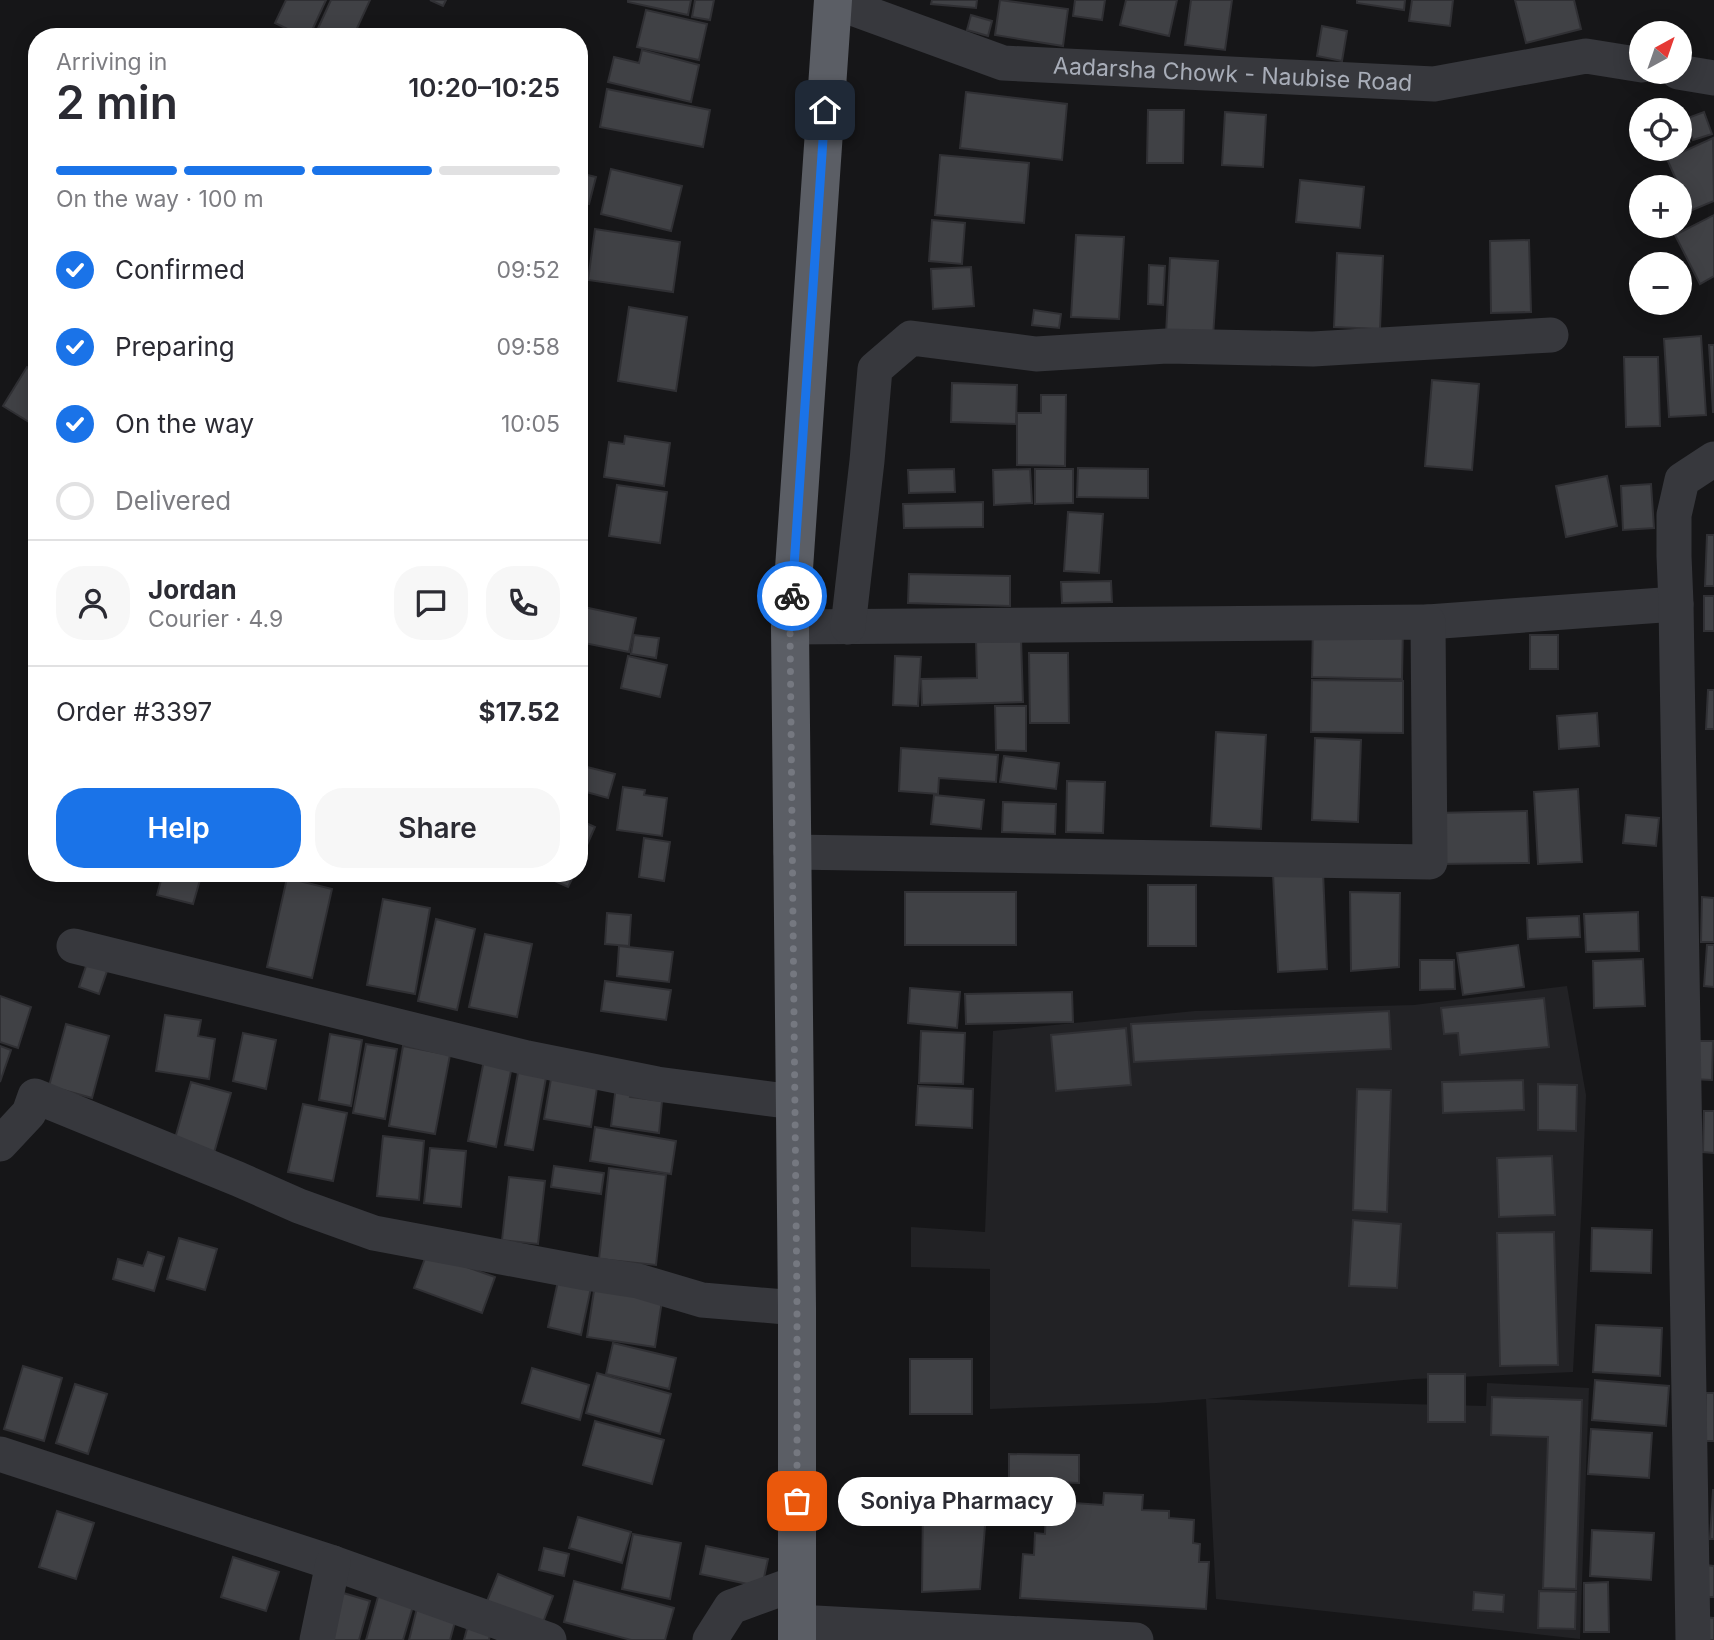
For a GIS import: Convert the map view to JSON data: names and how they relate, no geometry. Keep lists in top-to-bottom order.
{
  "streets": {
    "street": ["Aadarsha Chowk - Naubise Road"]
  },
  "places": ["Soniya Pharmacy"],
  "north": "top right",
  "page": {
    "map_buttons": ["+", "−"],
    "heading": ["2 min", "Arriving in", "10:20–10:25"],
    "panel": [
      "Jordan",
      "Courier · 4.9",
      "Order #3397",
      "$17.52"
    ],
    "bar": "On the way · 100 m",
    "list": [
      ["Confirmed", "09:52"],
      ["Preparing", "09:58"],
      ["On the way", "10:05"],
      "Delivered"
    ],
    "buttons": ["Help", "Share"],
    "bubble": "Soniya Pharmacy"
  }
}
